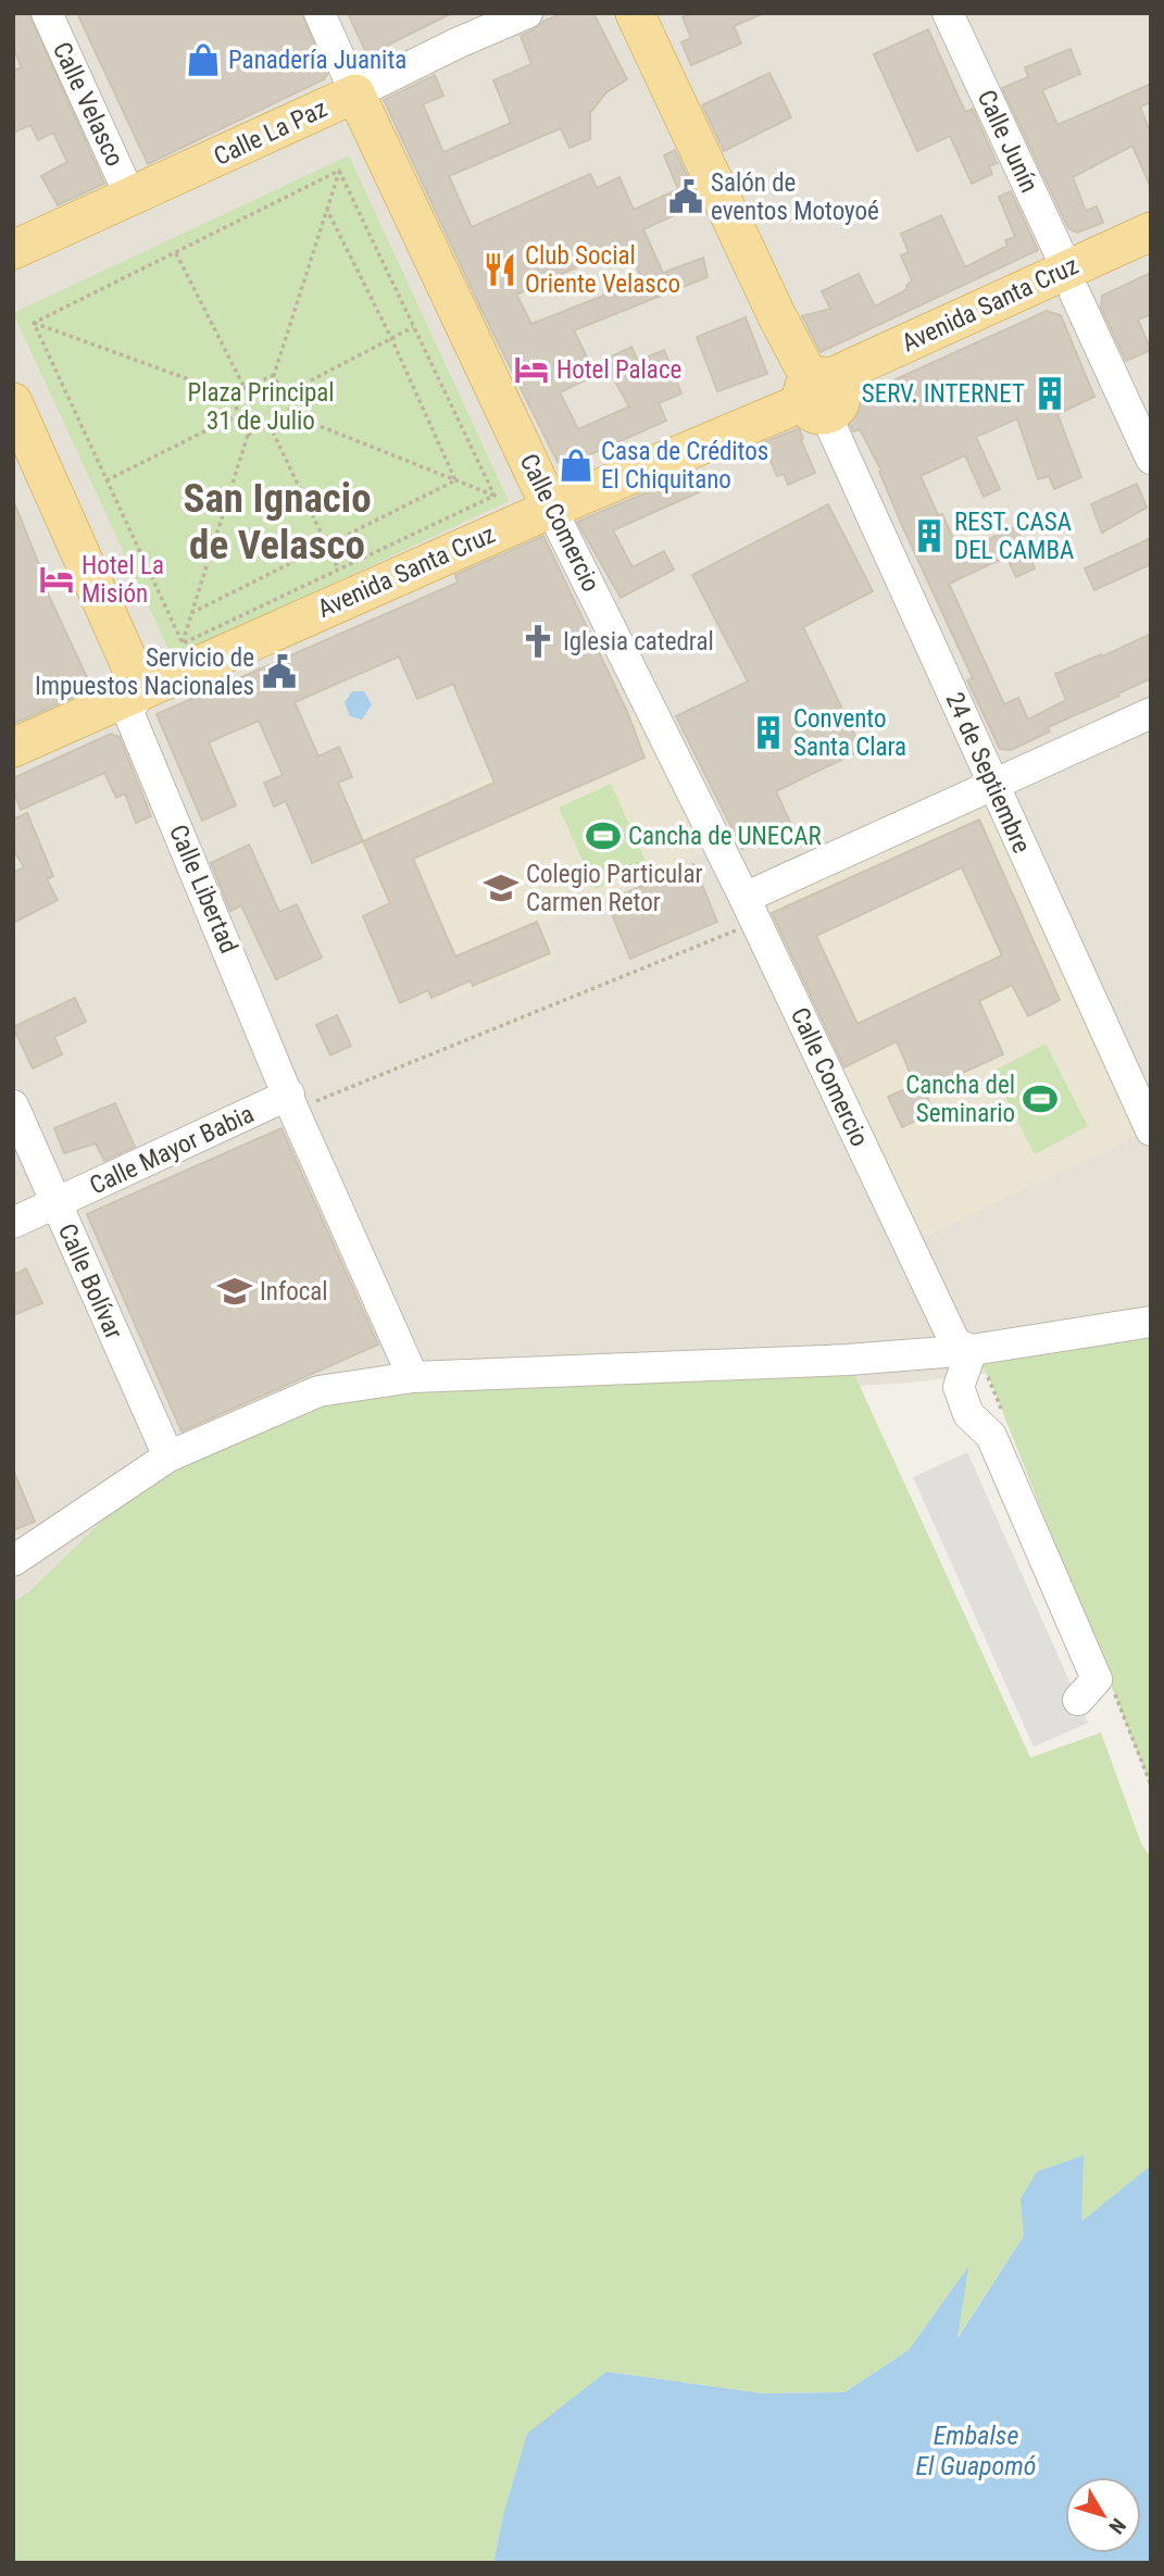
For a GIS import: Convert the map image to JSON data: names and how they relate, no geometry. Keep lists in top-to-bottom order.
{
  "streets": {
    "main road": [
      "Calle La Paz",
      "Avenida Santa Cruz",
      "Calle Comercio",
      "24 de Septiembre"
    ],
    "street": [
      "Calle Velasco",
      "Calle Junín",
      "Calle Libertad",
      "Calle Mayor Babia",
      "Calle Bolívar"
    ]
  },
  "crossings": [
    ["Calle Velasco", "Calle La Paz"],
    ["Calle La Paz", "Calle Comercio"],
    ["Calle Junín", "Avenida Santa Cruz"],
    ["Avenida Santa Cruz", "Calle Comercio"],
    ["Avenida Santa Cruz", "24 de Septiembre"],
    ["Avenida Santa Cruz", "Calle Libertad"],
    ["Calle Libertad", "Calle Mayor Babia"],
    ["Calle Mayor Babia", "Calle Bolívar"]
  ],
  "districts": ["San Ignacio de Velasco"],
  "water": ["Embalse El Guapomó"],
  "parks": ["Plaza Principal 31 de Julio"],
  "places": {
    "shop": ["Panadería Juanita", "Casa de Créditos El Chiquitano"],
    "public building": ["Salón de eventos Motoyoé", "Servicio de Impuestos Nacionales"],
    "restaurant": ["Club Social Oriente Velasco"],
    "hotel": ["Hotel Palace", "Hotel La Misión"],
    "building": ["SERV. INTERNET", "REST. CASA DEL CAMBA", "Convento Santa Clara"],
    "church": ["Iglesia catedral"],
    "sports": ["Cancha de UNECAR", "Cancha del Seminario"],
    "school or university": ["Colegio Particular Carmen Retor", "Infocal"]
  },
  "north": "bottom right"
}
